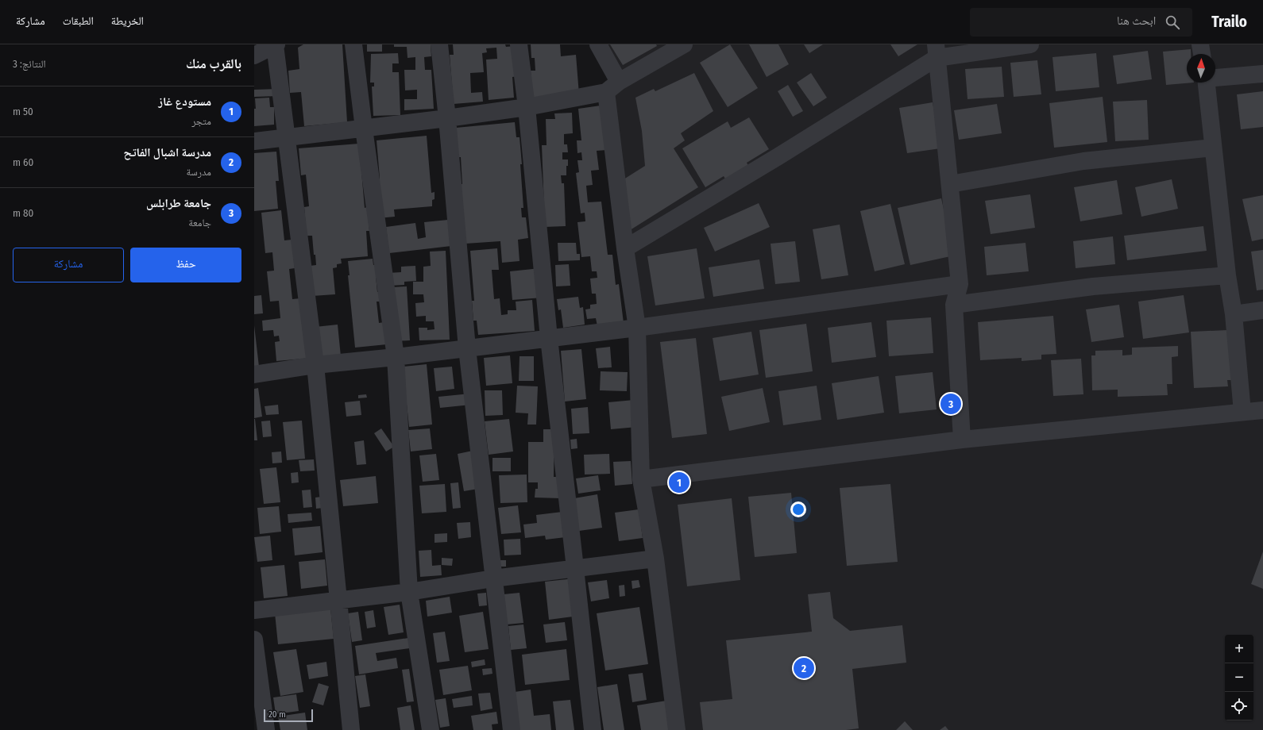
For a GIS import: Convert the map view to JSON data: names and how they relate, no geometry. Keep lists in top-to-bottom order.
{
  "scale_bar": "20 m",
  "north": "top",
  "page": {
    "header": "Trailo",
    "search": "ابحث هنا",
    "nav": ["الخريطة", "الطبقات", "مشاركة"],
    "heading": ["بالقرب منك", "النتائج: 3"],
    "list": [
      {
        "mark": "1",
        "name": "مستودع غاز",
        "note": "متجر",
        "value": "50 m"
      },
      {
        "mark": "2",
        "name": "مدرسة اشبال الفاتح",
        "note": "مدرسة",
        "value": "60 m"
      },
      {
        "mark": "3",
        "name": "جامعة طرابلس",
        "note": "جامعة",
        "value": "80 m"
      }
    ],
    "buttons": ["حفظ", "مشاركة"],
    "pins": ["3", "1", "2"],
    "map_buttons": ["+", "−"],
    "scale": "20 m"
  }
}
